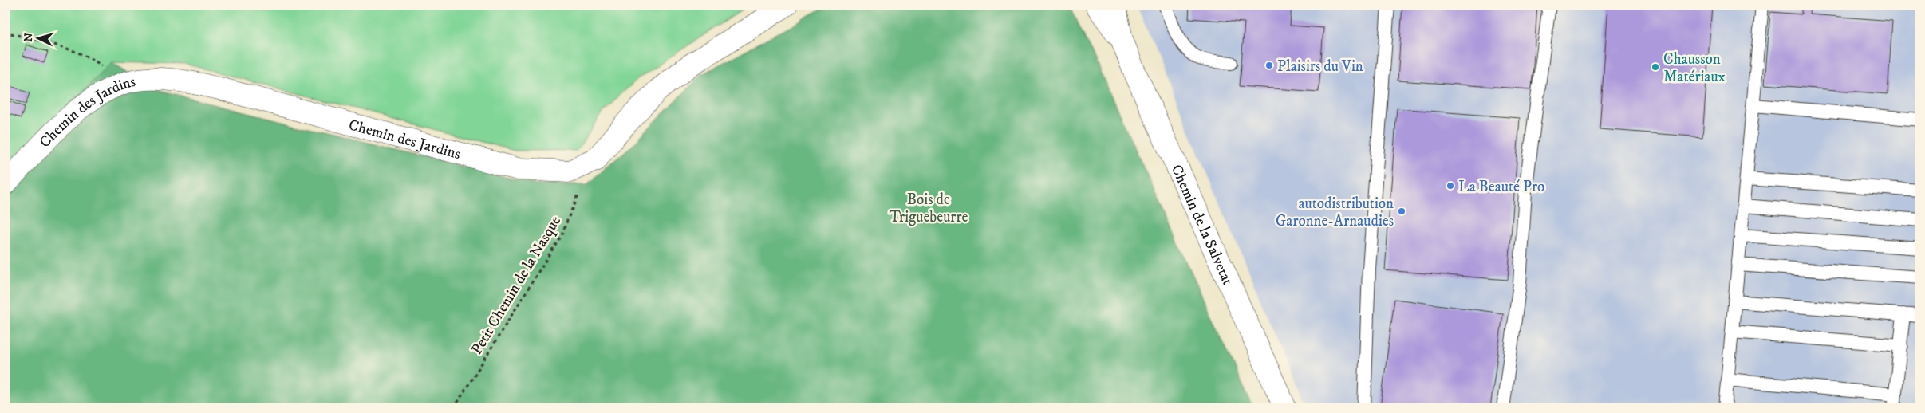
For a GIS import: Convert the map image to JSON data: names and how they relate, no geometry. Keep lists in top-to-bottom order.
{
  "streets": {
    "street": ["Chemin des Jardins", "Chemin de la Salvetat"],
    "path": ["Petit Chemin de la Nasque"]
  },
  "crossings": [
    ["Chemin des Jardins", "Petit Chemin de la Nasque"]
  ],
  "parks": ["Bois de Triguebeurre"],
  "places": [
    "Plaisirs du Vin",
    "Chausson Matériaux",
    "La Beauté Pro",
    "autodistribution Garonne-Arnaudies"
  ],
  "north": "left"
}
